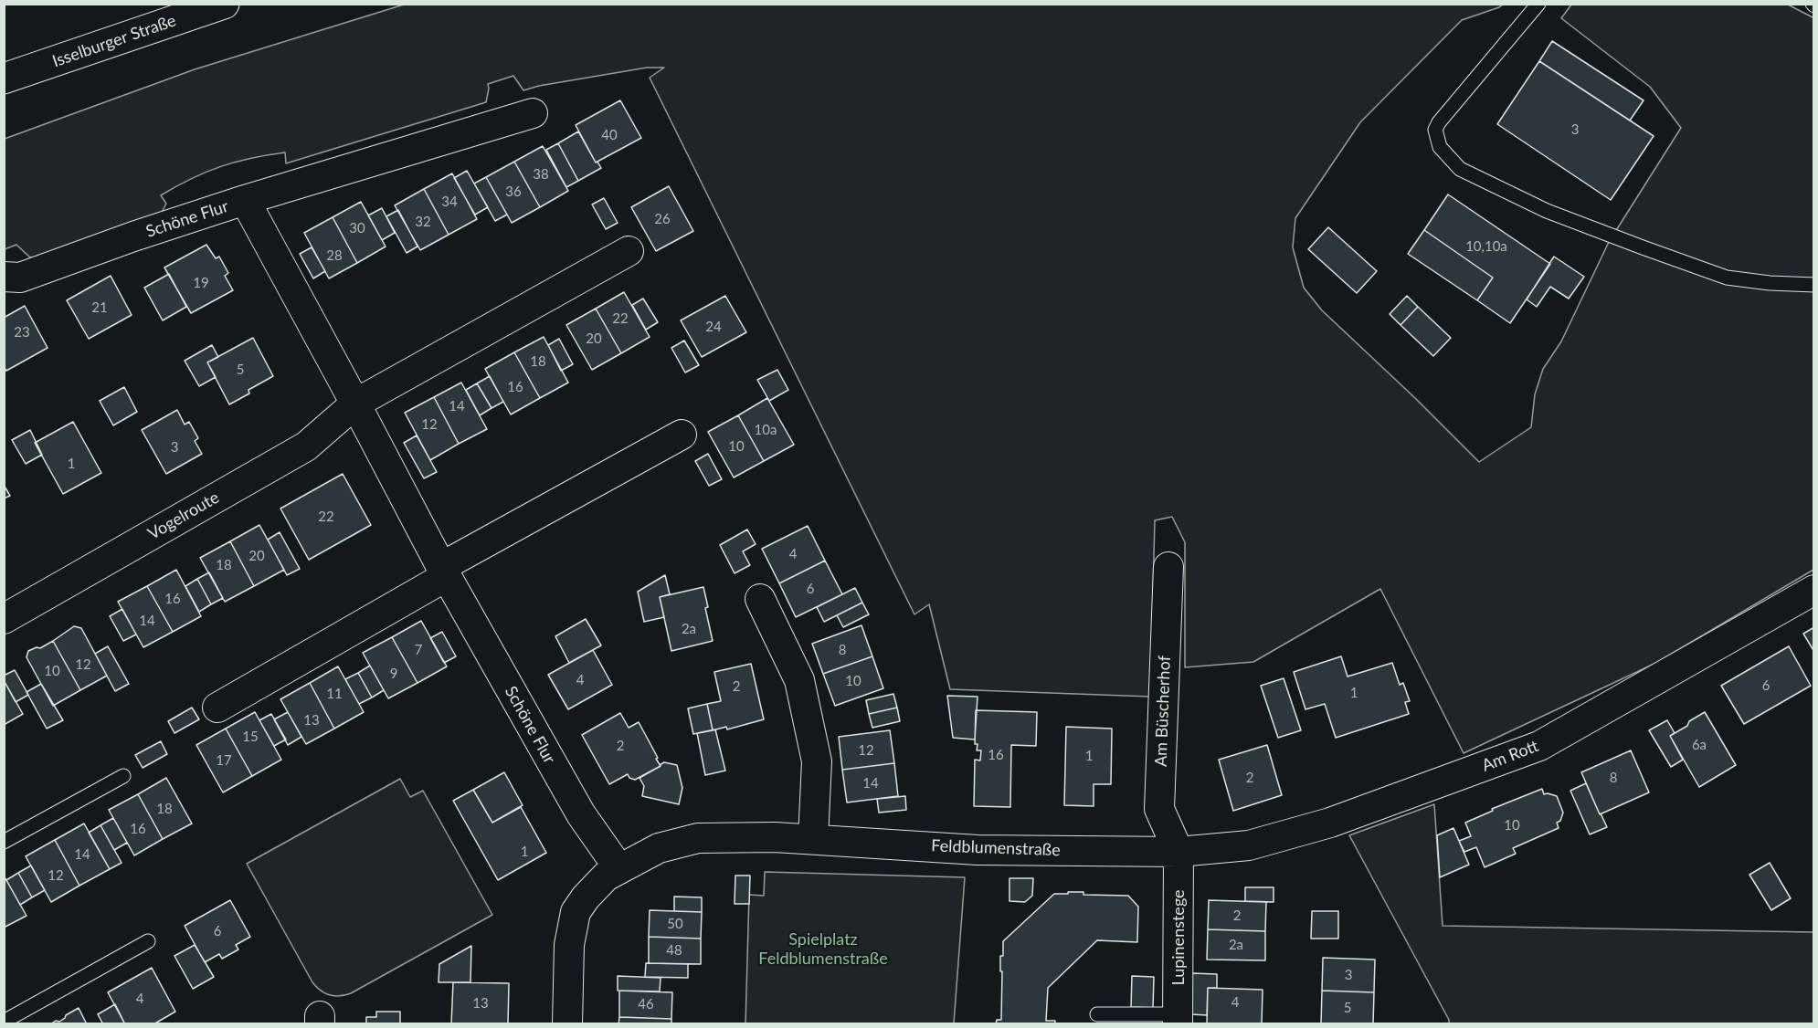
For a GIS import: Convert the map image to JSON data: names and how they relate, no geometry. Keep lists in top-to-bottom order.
{
  "streets": {
    "main road": ["Isselburger Straße"],
    "street": [
      "Schöne Flur",
      "Vogelroute",
      "Am Büscherhof",
      "Am Rott",
      "Feldblumenstraße",
      "Lupinenstege"
    ]
  },
  "crossings": [
    ["Schöne Flur", "Vogelroute"],
    ["Schöne Flur", "Feldblumenstraße"],
    ["Am Büscherhof", "Am Rott"],
    ["Am Büscherhof", "Feldblumenstraße"],
    ["Am Büscherhof", "Lupinenstege"],
    ["Am Rott", "Feldblumenstraße"],
    ["Am Rott", "Lupinenstege"],
    ["Feldblumenstraße", "Lupinenstege"]
  ],
  "parks": ["Spielplatz Feldblumenstraße"],
  "house_numbers": [
    "3",
    "40",
    "38",
    "36",
    "34",
    "26",
    "32",
    "30",
    "10,10a",
    "28",
    "19",
    "21",
    "22",
    "24",
    "23",
    "20",
    "18",
    "5",
    "16",
    "14",
    "12",
    "10a",
    "10",
    "3",
    "1",
    "22",
    "4",
    "20",
    "18",
    "6",
    "16",
    "14",
    "2a",
    "7",
    "8",
    "12",
    "10",
    "9",
    "4",
    "10",
    "6",
    "2",
    "1",
    "11",
    "13",
    "15",
    "6a",
    "2",
    "12",
    "16",
    "1",
    "17",
    "2",
    "8",
    "14",
    "18",
    "10",
    "16",
    "1",
    "14",
    "12",
    "2",
    "50",
    "6",
    "2a",
    "48",
    "3",
    "4",
    "4",
    "13",
    "46",
    "5"
  ]
}
